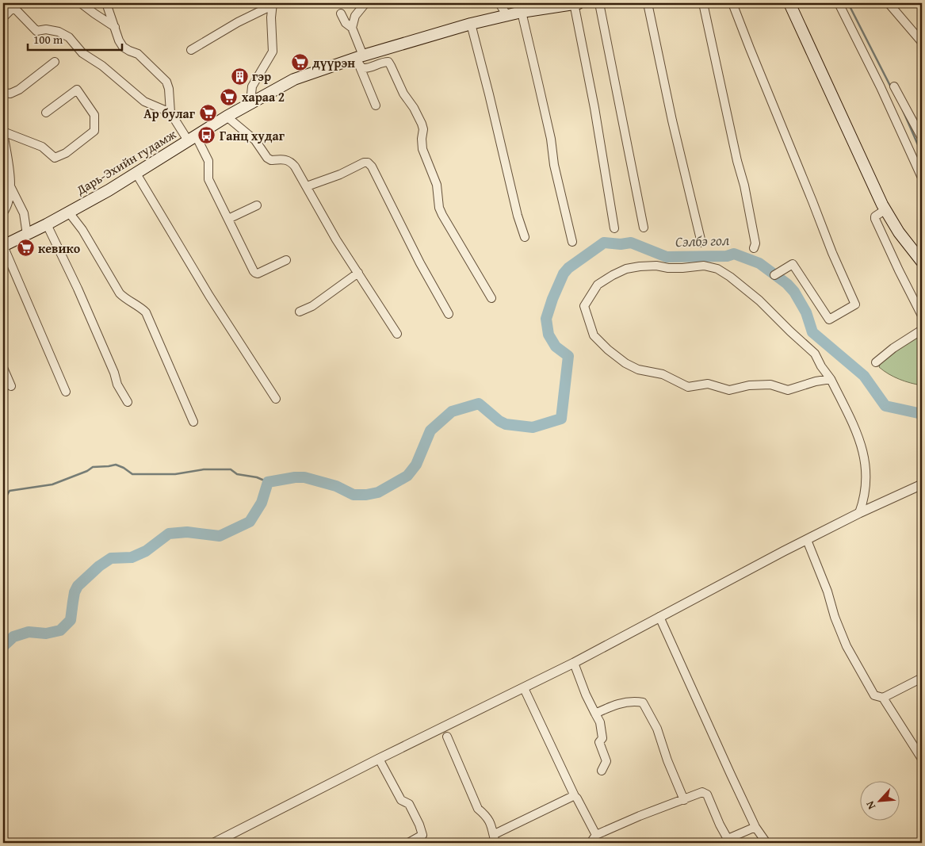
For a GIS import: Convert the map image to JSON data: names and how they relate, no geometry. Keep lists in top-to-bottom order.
{
  "streets": {
    "main road": ["Дарь-Эхийн гудамж"]
  },
  "water": ["Сэлбэ гол"],
  "places": {
    "supermarket": [
      "дүүрэн",
      "хараа 2",
      "Ар булаг",
      "кевико"
    ],
    "building": ["гэр"],
    "bus stop": ["Ганц худаг"]
  },
  "scale_bar": "100 m",
  "north": "bottom left"
}
